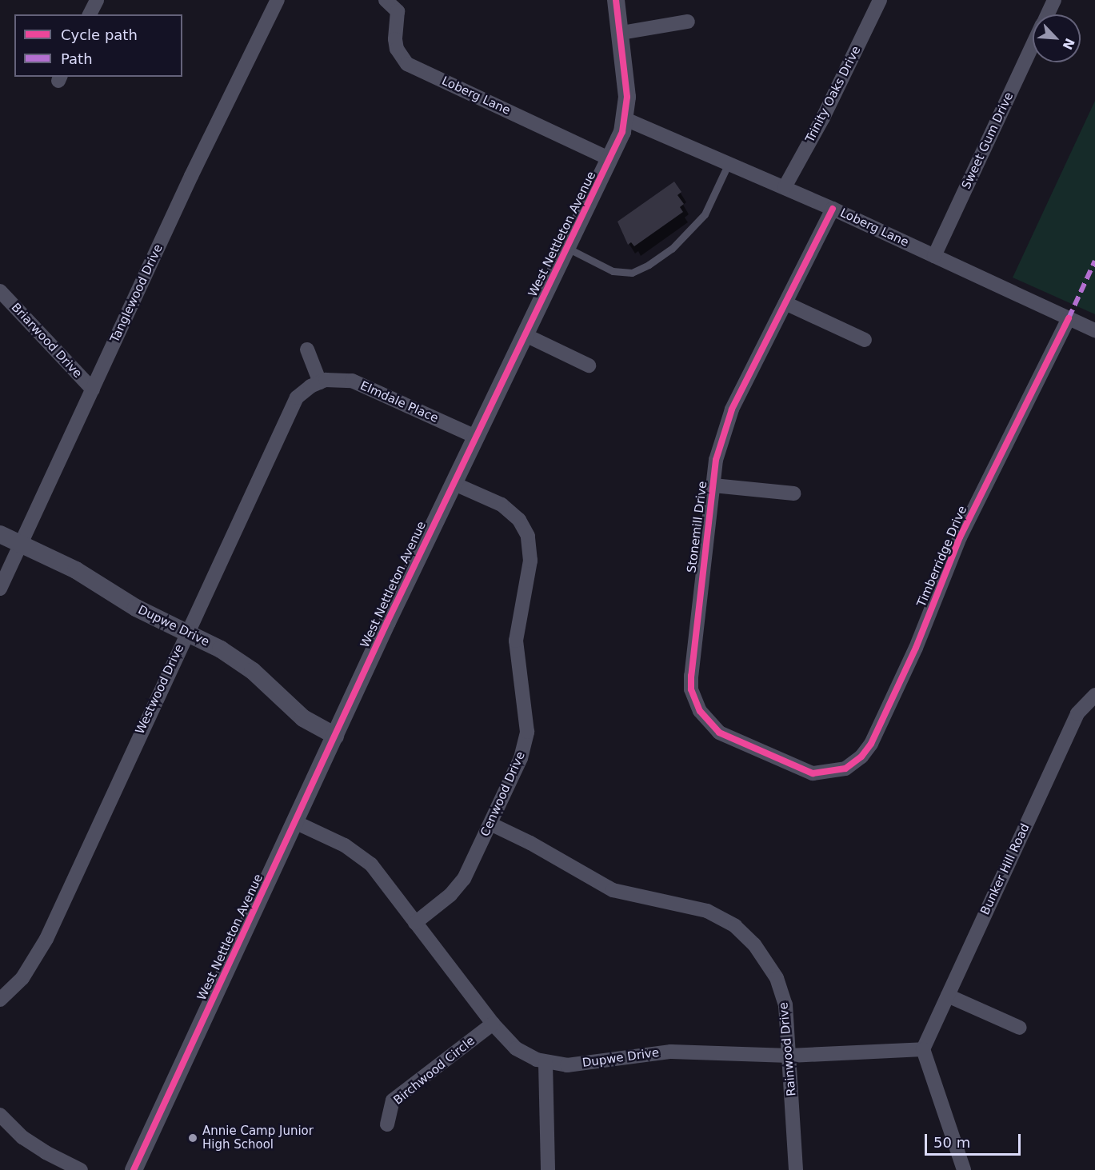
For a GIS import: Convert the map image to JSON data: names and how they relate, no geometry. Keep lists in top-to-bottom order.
{
  "streets": {
    "street": [
      "Trinity Oaks Drive",
      "Loberg Lane",
      "Sweet Gum Drive",
      "West Nettleton Avenue",
      "Tanglewood Drive",
      "Briarwood Drive",
      "Elmdale Place",
      "Stonemill Drive",
      "Timberridge Drive",
      "Dupwe Drive",
      "Westwood Drive",
      "Cenwood Drive",
      "Bunker Hill Road",
      "Rainwood Drive",
      "Birchwood Circle"
    ]
  },
  "crossings": [
    ["Trinity Oaks Drive", "Loberg Lane"],
    ["Loberg Lane", "Sweet Gum Drive"],
    ["Loberg Lane", "West Nettleton Avenue"],
    ["Loberg Lane", "Stonemill Drive"],
    ["Loberg Lane", "Timberridge Drive"],
    ["West Nettleton Avenue", "Elmdale Place"],
    ["West Nettleton Avenue", "Dupwe Drive"],
    ["West Nettleton Avenue", "Cenwood Drive"],
    ["Tanglewood Drive", "Briarwood Drive"],
    ["Tanglewood Drive", "Dupwe Drive"],
    ["Elmdale Place", "Westwood Drive"],
    ["Stonemill Drive", "Timberridge Drive"],
    ["Dupwe Drive", "Westwood Drive"],
    ["Dupwe Drive", "Cenwood Drive"],
    ["Dupwe Drive", "Bunker Hill Road"],
    ["Dupwe Drive", "Rainwood Drive"],
    ["Dupwe Drive", "Birchwood Circle"],
    ["Cenwood Drive", "Rainwood Drive"]
  ],
  "places": ["Annie Camp Junior High School"],
  "legend": ["Cycle path", "Path"],
  "scale_bar": "50 m",
  "north": "bottom right"
}
